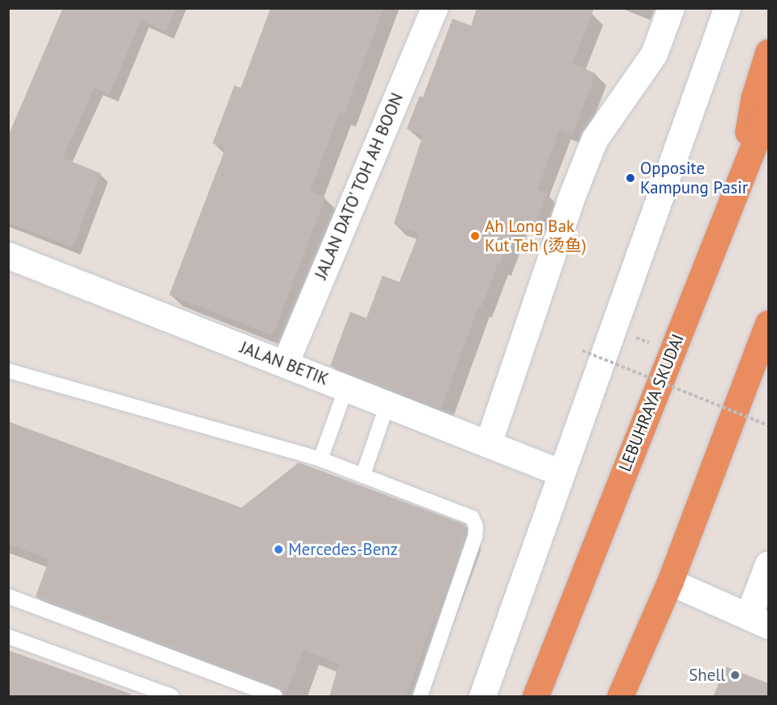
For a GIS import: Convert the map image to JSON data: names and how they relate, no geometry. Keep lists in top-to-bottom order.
{
  "streets": {
    "highway": ["LEBUHRAYA SKUDAI"],
    "street": ["JALAN DATO' TOH AH BOON", "JALAN BETIK"]
  },
  "crossings": [
    ["JALAN DATO' TOH AH BOON", "JALAN BETIK"]
  ],
  "places": [
    "Opposite Kampung Pasir",
    "Ah Long Bak Kut Teh (烫鱼)",
    "Mercedes-Benz",
    "Shell"
  ]
}
